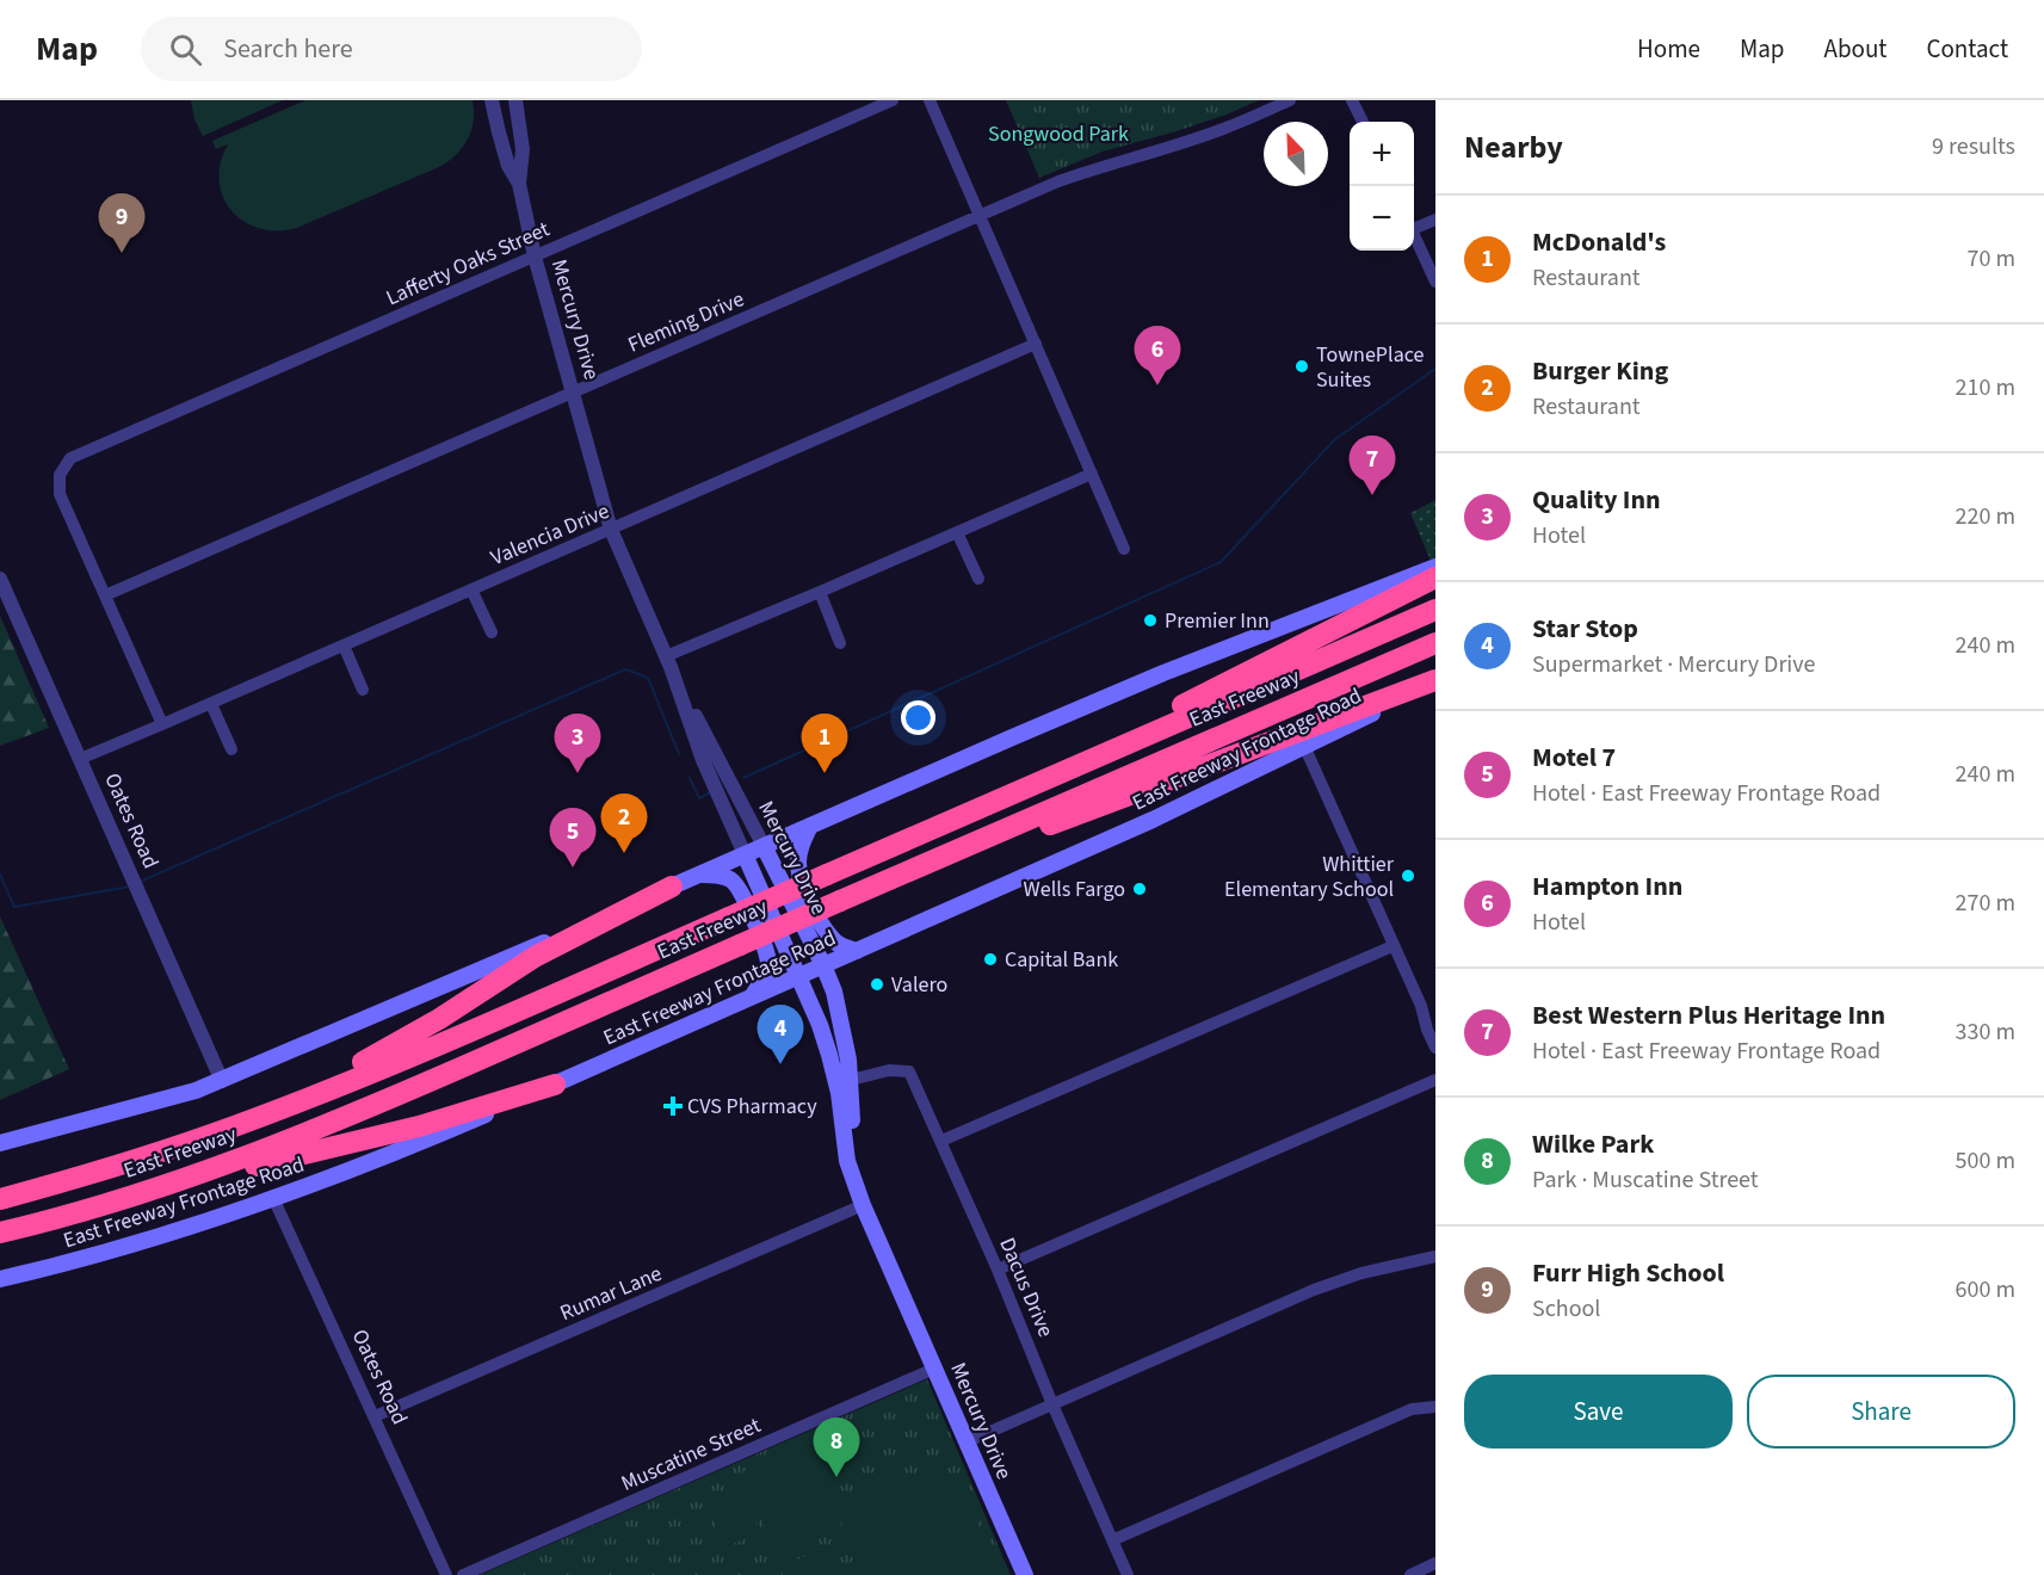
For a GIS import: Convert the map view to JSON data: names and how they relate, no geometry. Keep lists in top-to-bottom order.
{
  "streets": {
    "highway": ["East Freeway"],
    "main road": ["Mercury Drive", "East Freeway Frontage Road"],
    "street": [
      "Lafferty Oaks Street",
      "Fleming Drive",
      "Valencia Drive",
      "Oates Road",
      "Dacus Drive",
      "Rumar Lane",
      "Muscatine Street"
    ]
  },
  "crossings": [
    ["Lafferty Oaks Street", "Mercury Drive"],
    ["Lafferty Oaks Street", "Fleming Drive"],
    ["Mercury Drive", "Fleming Drive"],
    ["Mercury Drive", "Valencia Drive"],
    ["Mercury Drive", "East Freeway Frontage Road"],
    ["Mercury Drive", "Dacus Drive"],
    ["Mercury Drive", "Rumar Lane"],
    ["Mercury Drive", "Muscatine Street"],
    ["Valencia Drive", "Oates Road"],
    ["East Freeway Frontage Road", "Oates Road"],
    ["Oates Road", "Rumar Lane"]
  ],
  "parks": ["Songwood Park"],
  "places": {
    "other": [
      "TownePlace Suites",
      "Premier Inn",
      "Whittier Elementary School",
      "Wells Fargo",
      "Capital Bank",
      "Valero"
    ],
    "health": ["CVS Pharmacy"]
  },
  "north": "top left",
  "page": {
    "header": "Map",
    "search": "Search here",
    "nav": [
      "Home",
      "Map",
      "About",
      "Contact"
    ],
    "heading": ["Nearby", "9 results"],
    "map_buttons": ["+", "−"],
    "pins": [
      "9",
      "6",
      "7",
      "1",
      "3",
      "2",
      "5",
      "4",
      "8"
    ],
    "list": [
      {
        "mark": "1",
        "name": "McDonald's",
        "note": "Restaurant",
        "value": "70 m"
      },
      {
        "mark": "2",
        "name": "Burger King",
        "note": "Restaurant",
        "value": "210 m"
      },
      {
        "mark": "3",
        "name": "Quality Inn",
        "note": "Hotel",
        "value": "220 m"
      },
      {
        "mark": "4",
        "name": "Star Stop",
        "note": "Supermarket · Mercury Drive",
        "value": "240 m"
      },
      {
        "mark": "5",
        "name": "Motel 7",
        "note": "Hotel · East Freeway Frontage Road",
        "value": "240 m"
      },
      {
        "mark": "6",
        "name": "Hampton Inn",
        "note": "Hotel",
        "value": "270 m"
      },
      {
        "mark": "7",
        "name": "Best Western Plus Heritage Inn",
        "note": "Hotel · East Freeway Frontage Road",
        "value": "330 m"
      },
      {
        "mark": "8",
        "name": "Wilke Park",
        "note": "Park · Muscatine Street",
        "value": "500 m"
      },
      {
        "mark": "9",
        "name": "Furr High School",
        "note": "School",
        "value": "600 m"
      }
    ],
    "buttons": ["Save", "Share"]
  }
}
